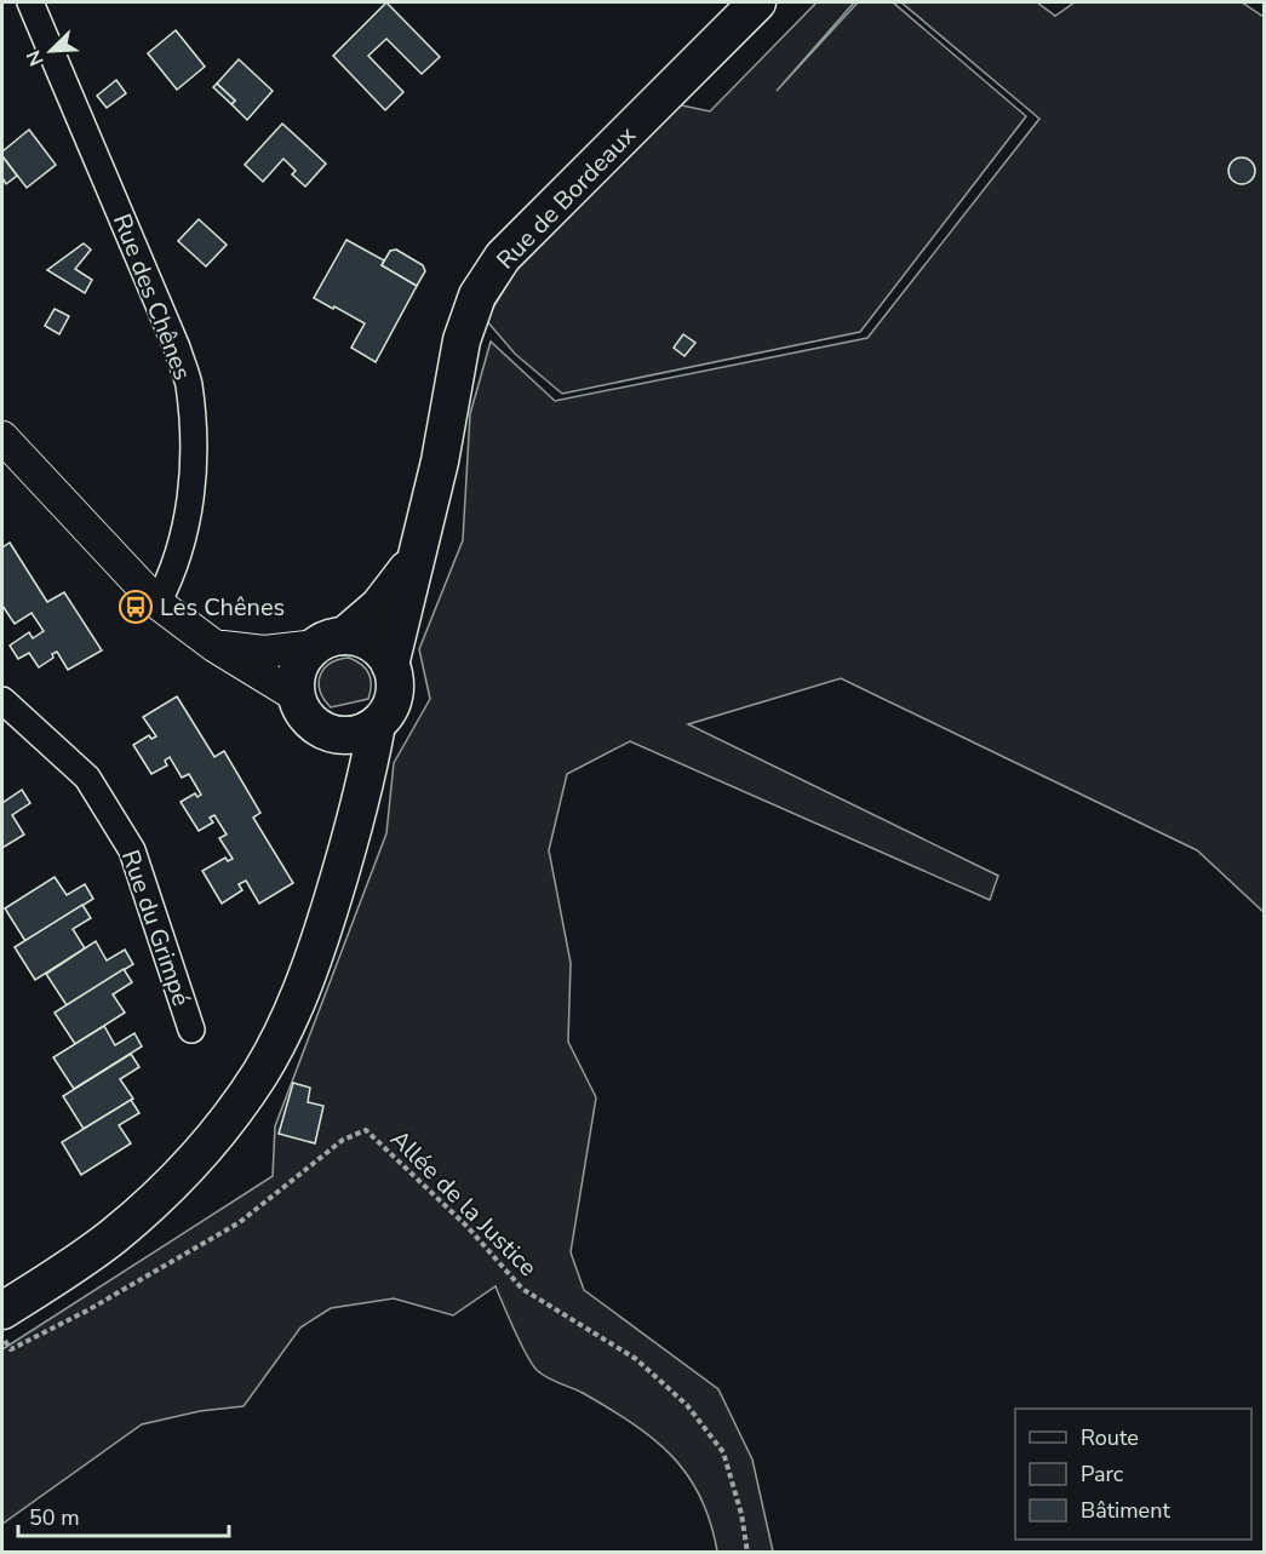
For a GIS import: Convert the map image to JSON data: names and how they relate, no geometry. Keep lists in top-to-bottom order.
{
  "streets": {
    "main road": ["Rue de Bordeaux"],
    "street": ["Rue des Chênes", "Rue du Grimpé"],
    "path": ["Allée de la Justice"]
  },
  "places": {
    "bus stop": ["Les Chênes"]
  },
  "legend": ["Route", "Parc", "Bâtiment"],
  "scale_bar": "50 m",
  "north": "bottom left"
}
